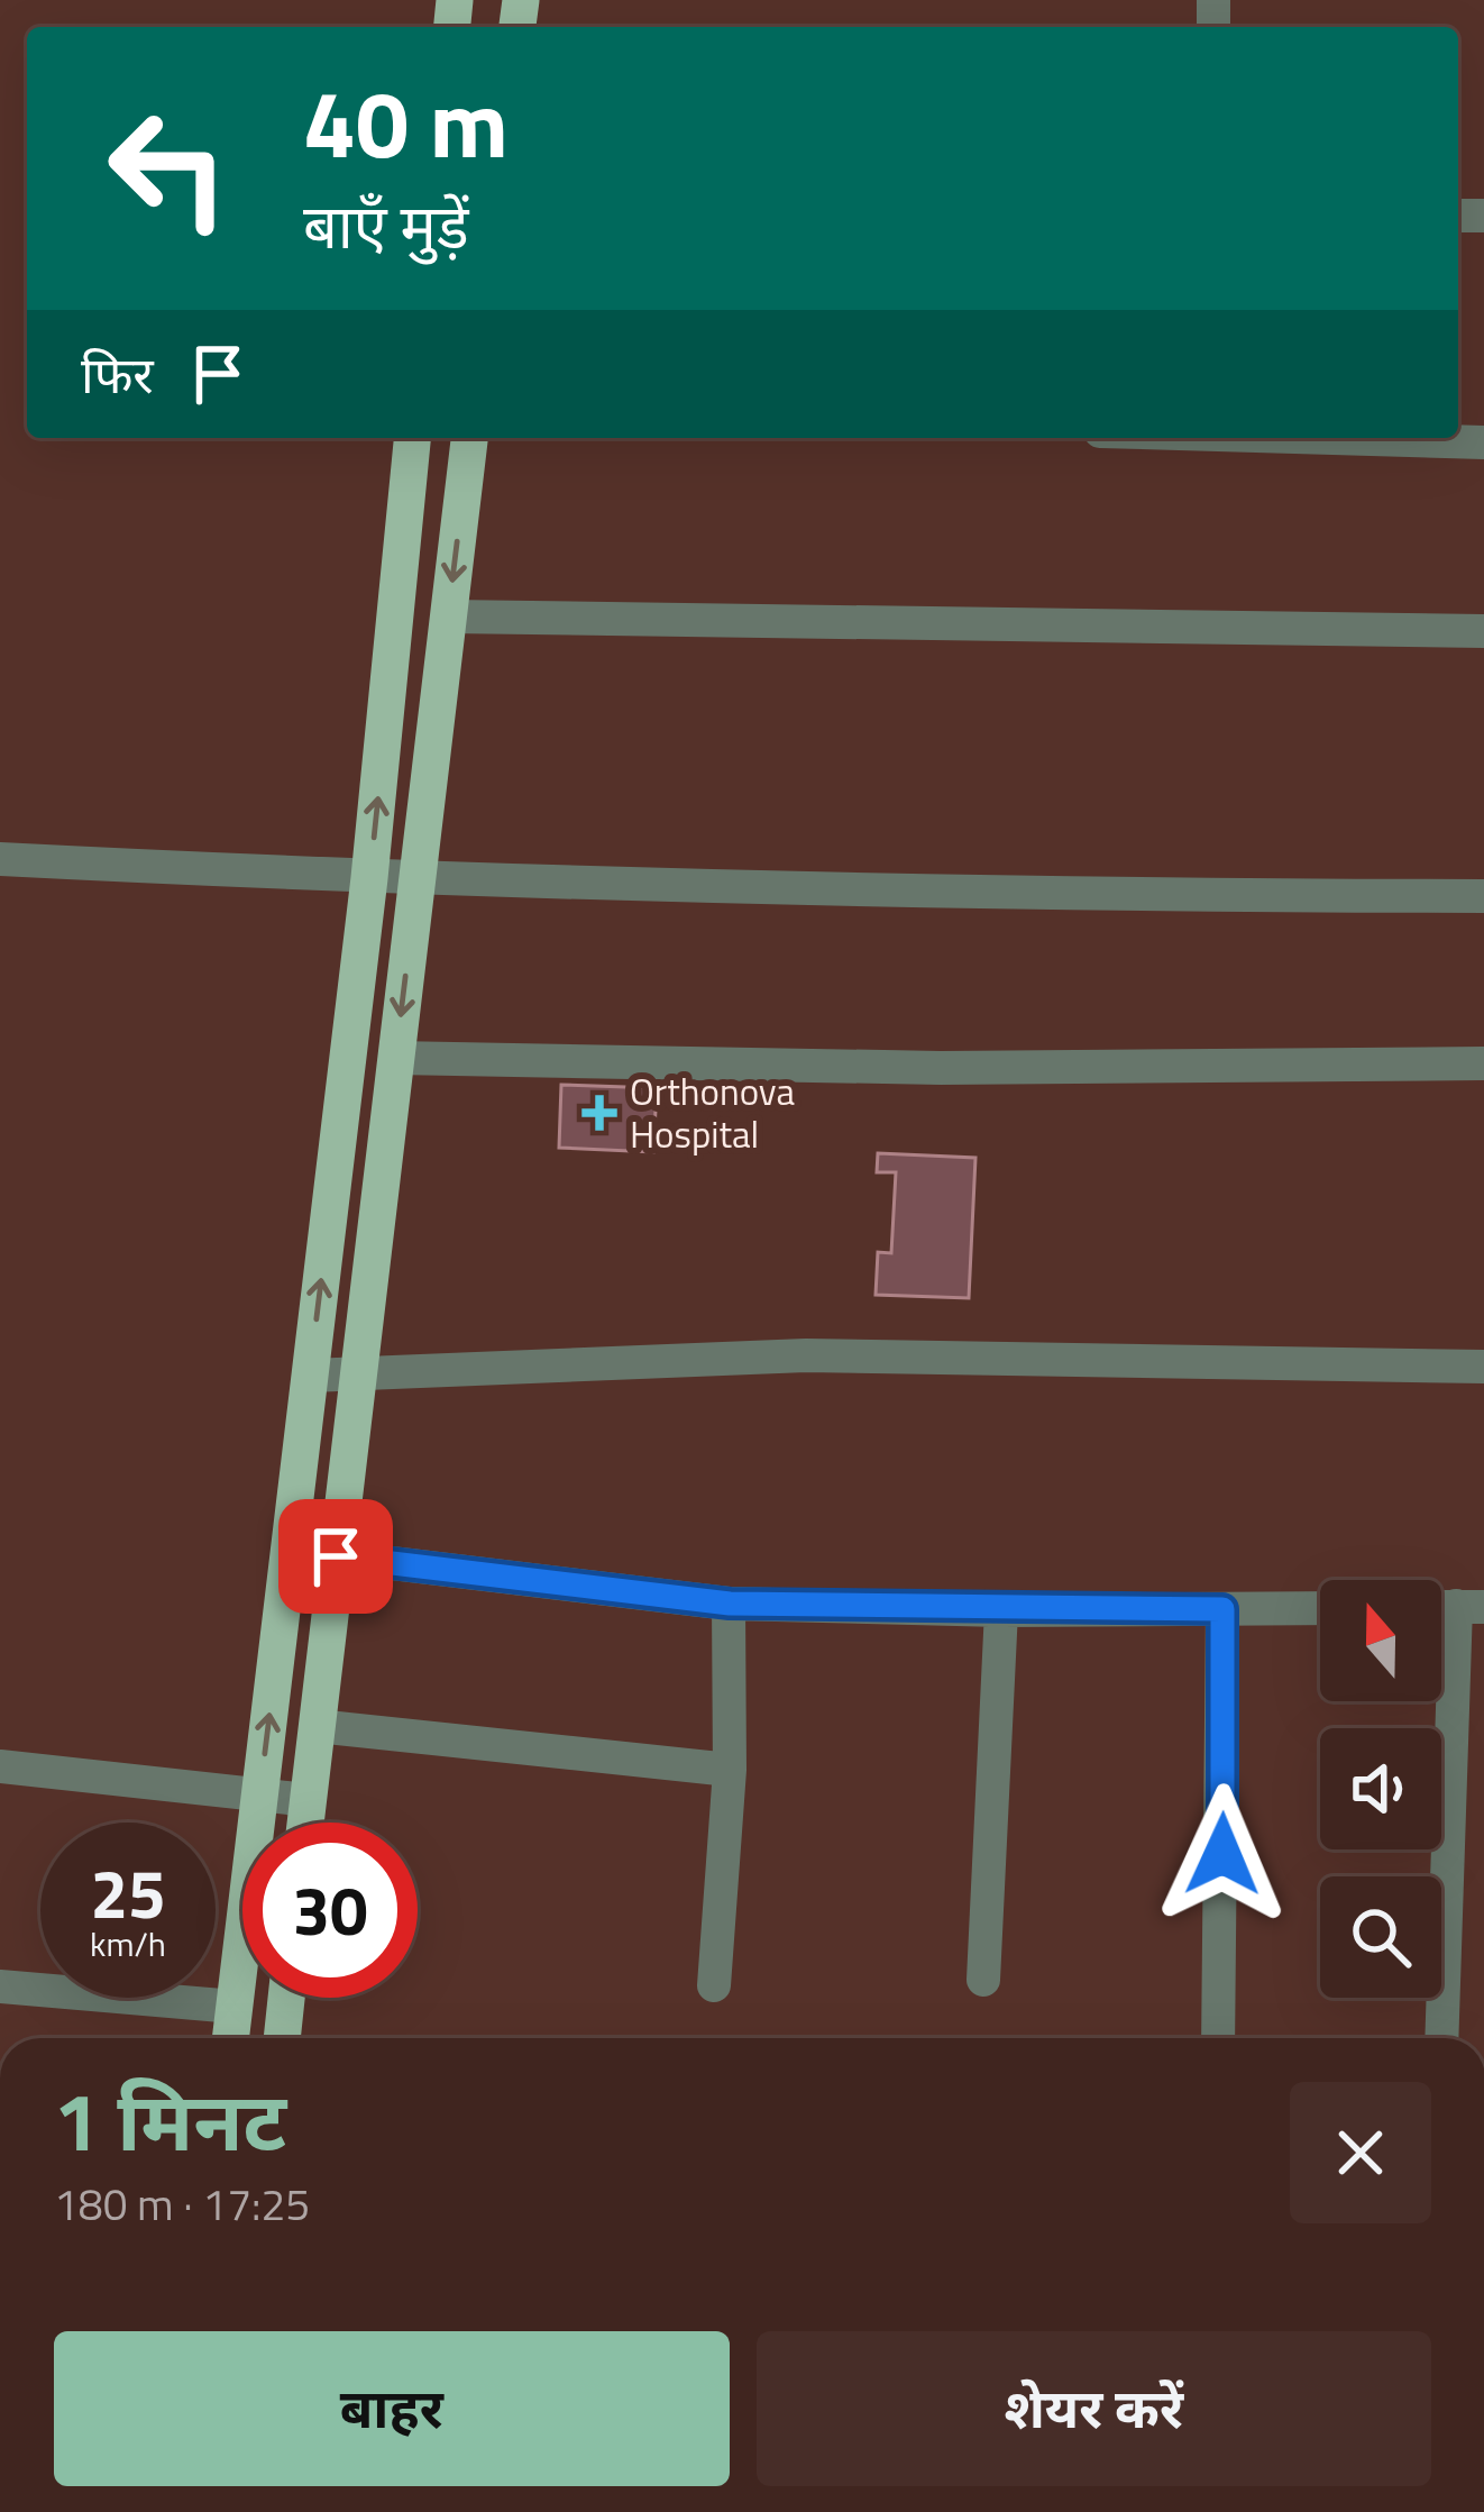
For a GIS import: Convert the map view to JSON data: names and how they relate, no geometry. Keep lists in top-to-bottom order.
{
  "places": {
    "health": ["Orthonova Hospital"]
  },
  "north": "top",
  "page": {
    "turn": ["40 m", "बाएँ मुड़ें"],
    "then": "फिर",
    "speed": "25 km/h",
    "limit": "30",
    "heading": ["1 मिनट", "180 m · 17:25"],
    "buttons": ["बाहर", "शेयर करें"]
  }
}
